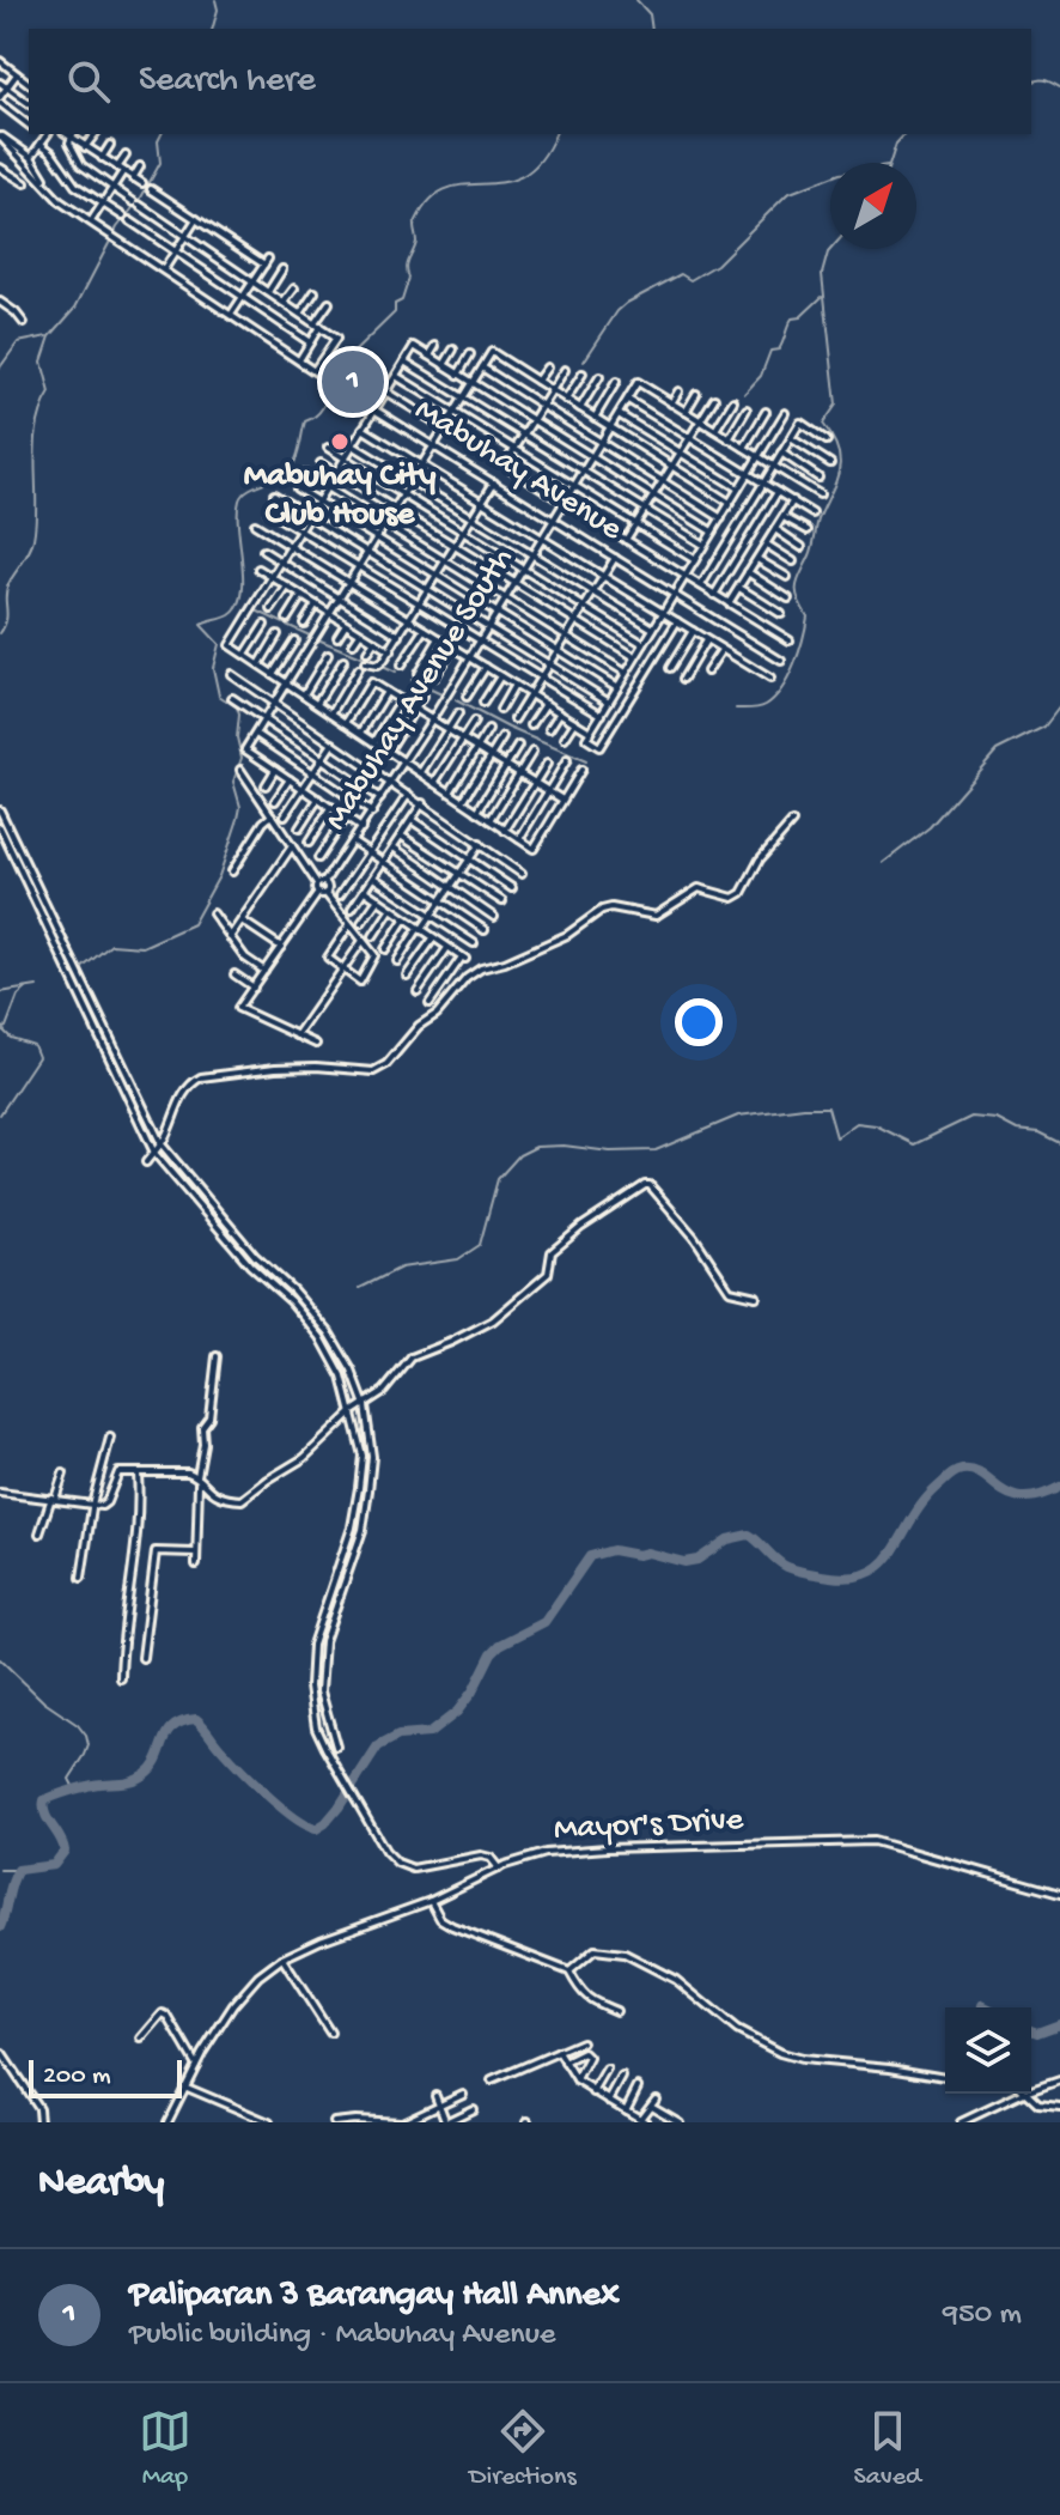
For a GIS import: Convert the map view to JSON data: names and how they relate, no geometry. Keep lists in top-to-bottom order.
{
  "streets": {
    "street": ["Mabuhay Avenue", "Mabuhay Avenue South", "Mayor's Drive"]
  },
  "crossings": [
    ["Mabuhay Avenue", "Mabuhay Avenue South"]
  ],
  "places": ["Mabuhay City Club House"],
  "scale_bar": "200 m",
  "north": "top right",
  "page": {
    "search": "Search here",
    "pins": "1",
    "scale": "200 m",
    "heading": "Nearby",
    "list": [
      {
        "mark": "1",
        "name": "Paliparan 3 Barangay Hall Annex",
        "note": "Public building · Mabuhay Avenue",
        "value": "950 m"
      }
    ],
    "nav": ["Map", "Directions", "Saved"]
  }
}
